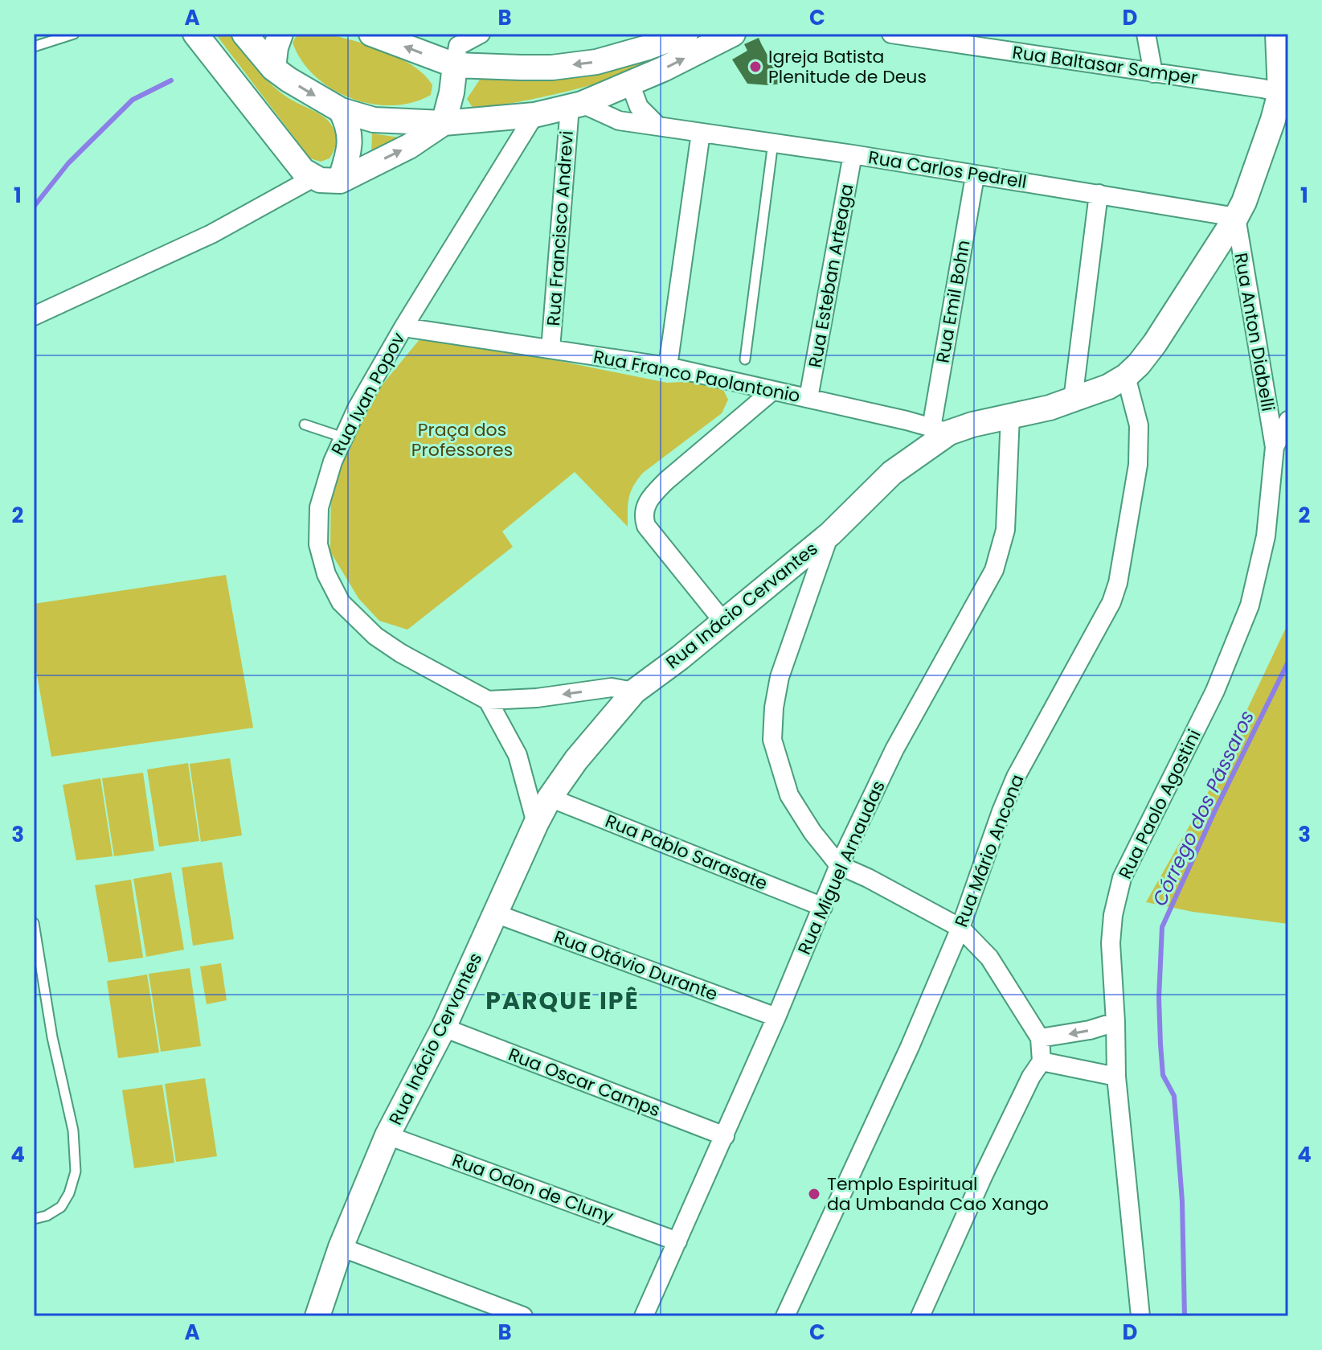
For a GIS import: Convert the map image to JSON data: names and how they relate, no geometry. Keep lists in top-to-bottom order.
{
  "streets": {
    "main road": ["Rua Inácio Cervantes"],
    "street": [
      "Rua Baltasar Samper",
      "Rua Carlos Pedrell",
      "Rua Francisco Andrevi",
      "Rua Esteban Arteaga",
      "Rua Emil Bohn",
      "Rua Anton Diabelli",
      "Rua Franco Paolantonio",
      "Rua Ivan Popov",
      "Rua Paolo Agostini",
      "Rua Mário Ancona",
      "Rua Pablo Sarasate",
      "Rua Miguel Arnaudas",
      "Rua Otávio Durante",
      "Rua Oscar Camps",
      "Rua Odon de Cluny"
    ]
  },
  "crossings": [
    ["Rua Baltasar Samper", "Rua Inácio Cervantes"],
    ["Rua Carlos Pedrell", "Rua Francisco Andrevi"],
    ["Rua Carlos Pedrell", "Rua Esteban Arteaga"],
    ["Rua Carlos Pedrell", "Rua Emil Bohn"],
    ["Rua Carlos Pedrell", "Rua Anton Diabelli"],
    ["Rua Carlos Pedrell", "Rua Inácio Cervantes"],
    ["Rua Francisco Andrevi", "Rua Franco Paolantonio"],
    ["Rua Esteban Arteaga", "Rua Franco Paolantonio"],
    ["Rua Emil Bohn", "Rua Franco Paolantonio"],
    ["Rua Emil Bohn", "Rua Inácio Cervantes"],
    ["Rua Anton Diabelli", "Rua Inácio Cervantes"],
    ["Rua Anton Diabelli", "Rua Paolo Agostini"],
    ["Rua Franco Paolantonio", "Rua Ivan Popov"],
    ["Rua Franco Paolantonio", "Rua Inácio Cervantes"],
    ["Rua Inácio Cervantes", "Rua Mário Ancona"],
    ["Rua Inácio Cervantes", "Rua Pablo Sarasate"],
    ["Rua Inácio Cervantes", "Rua Miguel Arnaudas"],
    ["Rua Inácio Cervantes", "Rua Otávio Durante"],
    ["Rua Inácio Cervantes", "Rua Oscar Camps"],
    ["Rua Inácio Cervantes", "Rua Odon de Cluny"],
    ["Rua Pablo Sarasate", "Rua Miguel Arnaudas"],
    ["Rua Miguel Arnaudas", "Rua Otávio Durante"],
    ["Rua Miguel Arnaudas", "Rua Oscar Camps"],
    ["Rua Miguel Arnaudas", "Rua Odon de Cluny"]
  ],
  "districts": ["PARQUE IPÊ"],
  "water": ["Córrego dos Pássaros"],
  "parks": ["Praça dos Professores"],
  "places": ["Igreja Batista Plenitude de Deus", "Templo Espiritual da Umbanda Cao Xango"],
  "grid": {
    "columns": [
      "A",
      "B",
      "C",
      "D"
    ],
    "rows": [
      "1",
      "2",
      "3",
      "4"
    ]
  }
}
